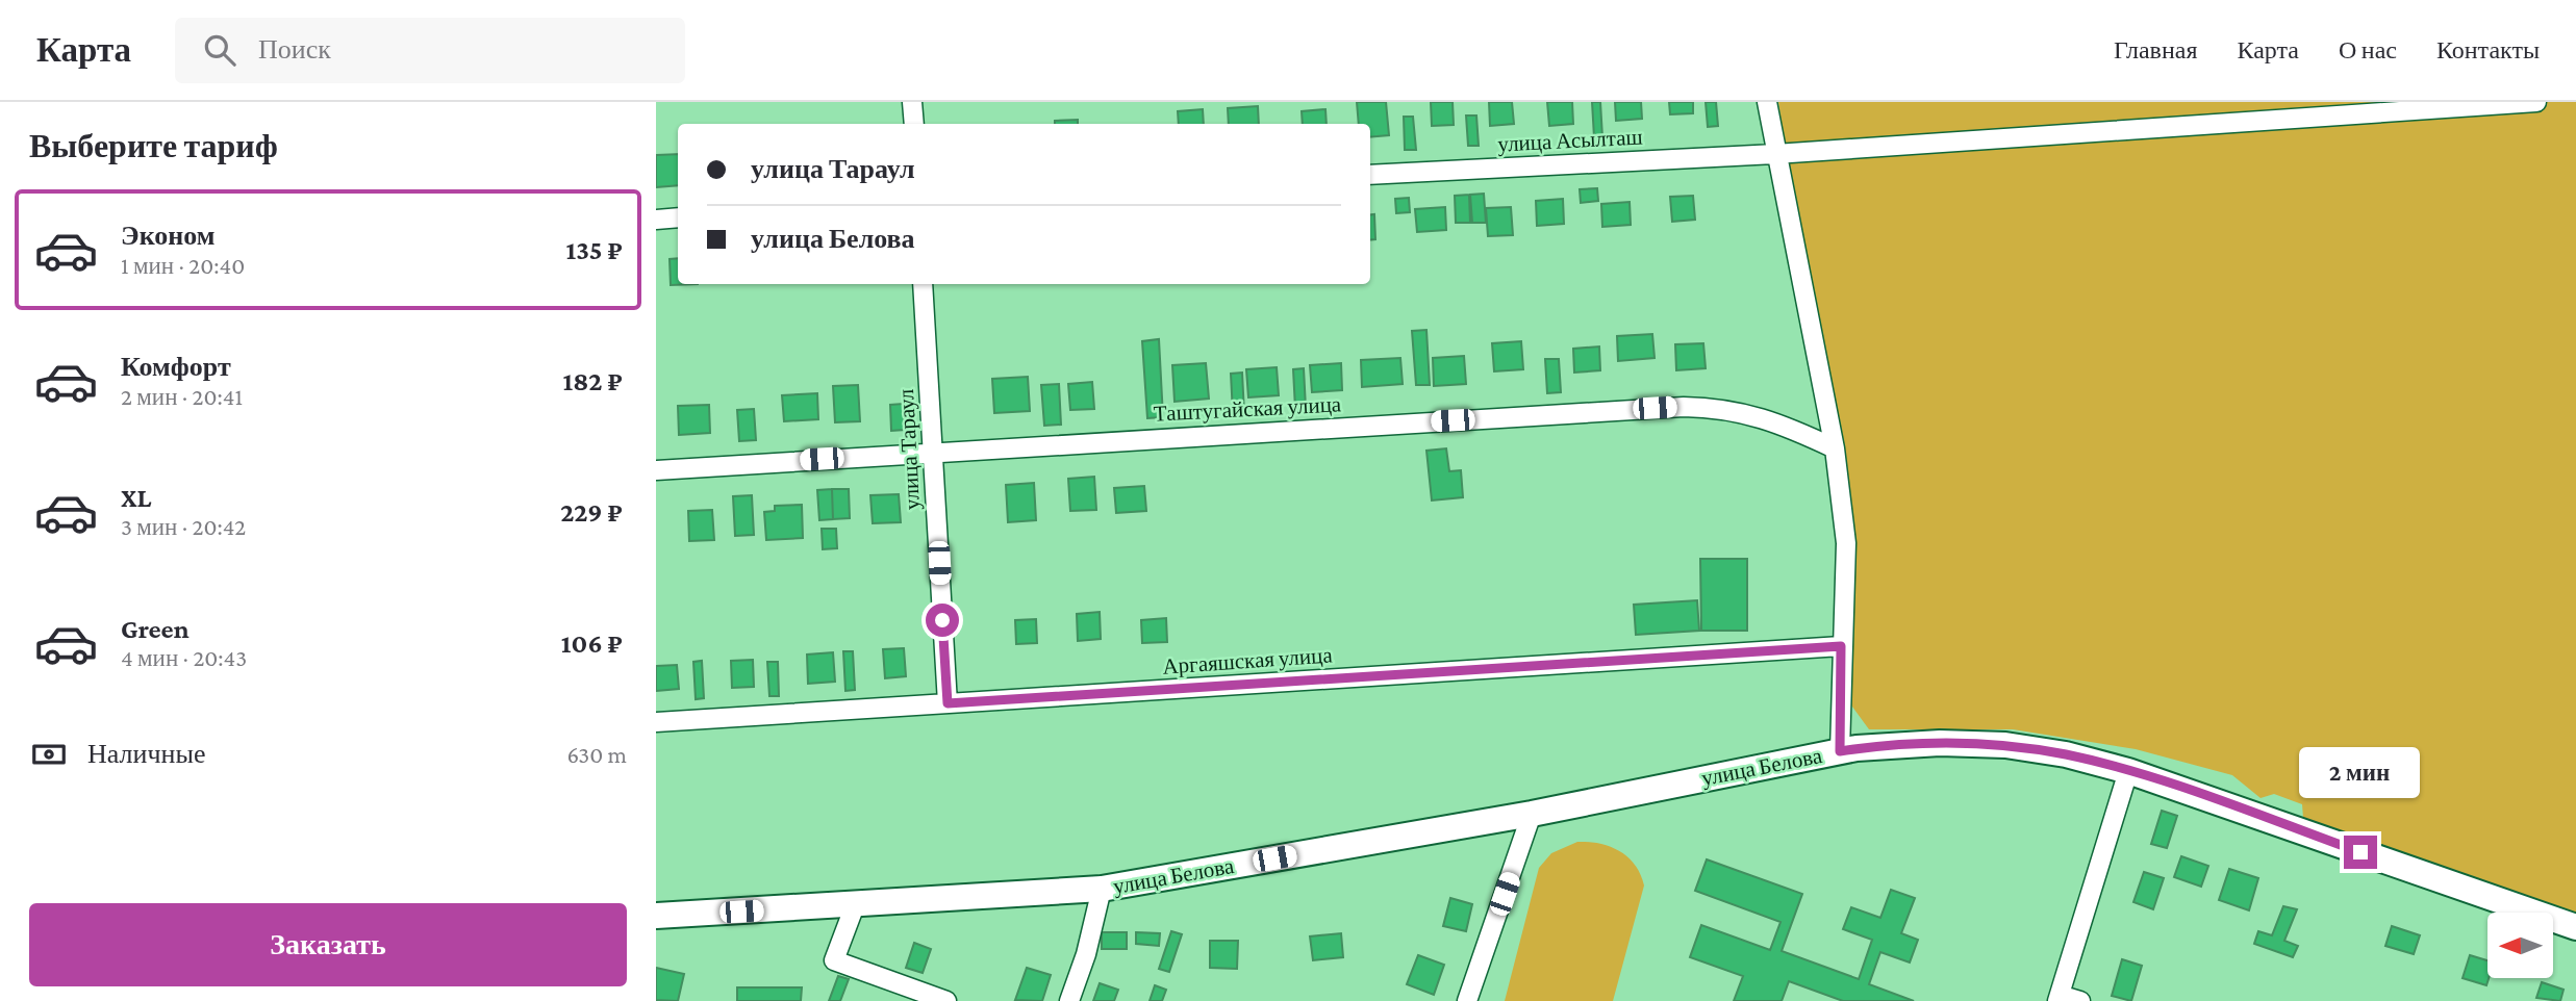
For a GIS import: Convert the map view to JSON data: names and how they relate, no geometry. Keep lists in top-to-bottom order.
{
  "streets": {
    "main road": ["улица Белова"],
    "street": [
      "улица Асылташ",
      "Таштугайская улица",
      "улица Тараул",
      "Аргаяшская улица"
    ]
  },
  "crossings": [
    ["Таштугайская улица", "улица Тараул"],
    ["улица Тараул", "Аргаяшская улица"]
  ],
  "north": "left",
  "page": {
    "header": "Карта",
    "search": "Поиск",
    "nav": [
      "Главная",
      "Карта",
      "О нас",
      "Контакты"
    ],
    "heading": "Выберите тариф",
    "banner": ["улица Тараул", "улица Белова"],
    "list": [
      {
        "name": "Эконом",
        "note": "1 мин · 20:40",
        "value": "135 ₽"
      },
      {
        "name": "Комфорт",
        "note": "2 мин · 20:41",
        "value": "182 ₽"
      },
      {
        "name": "XL",
        "note": "3 мин · 20:42",
        "value": "229 ₽"
      },
      {
        "name": "Green",
        "note": "4 мин · 20:43",
        "value": "106 ₽"
      }
    ],
    "pay": ["Наличные", "630 m"],
    "bubble": "2 мин",
    "buttons": "Заказать"
  }
}
